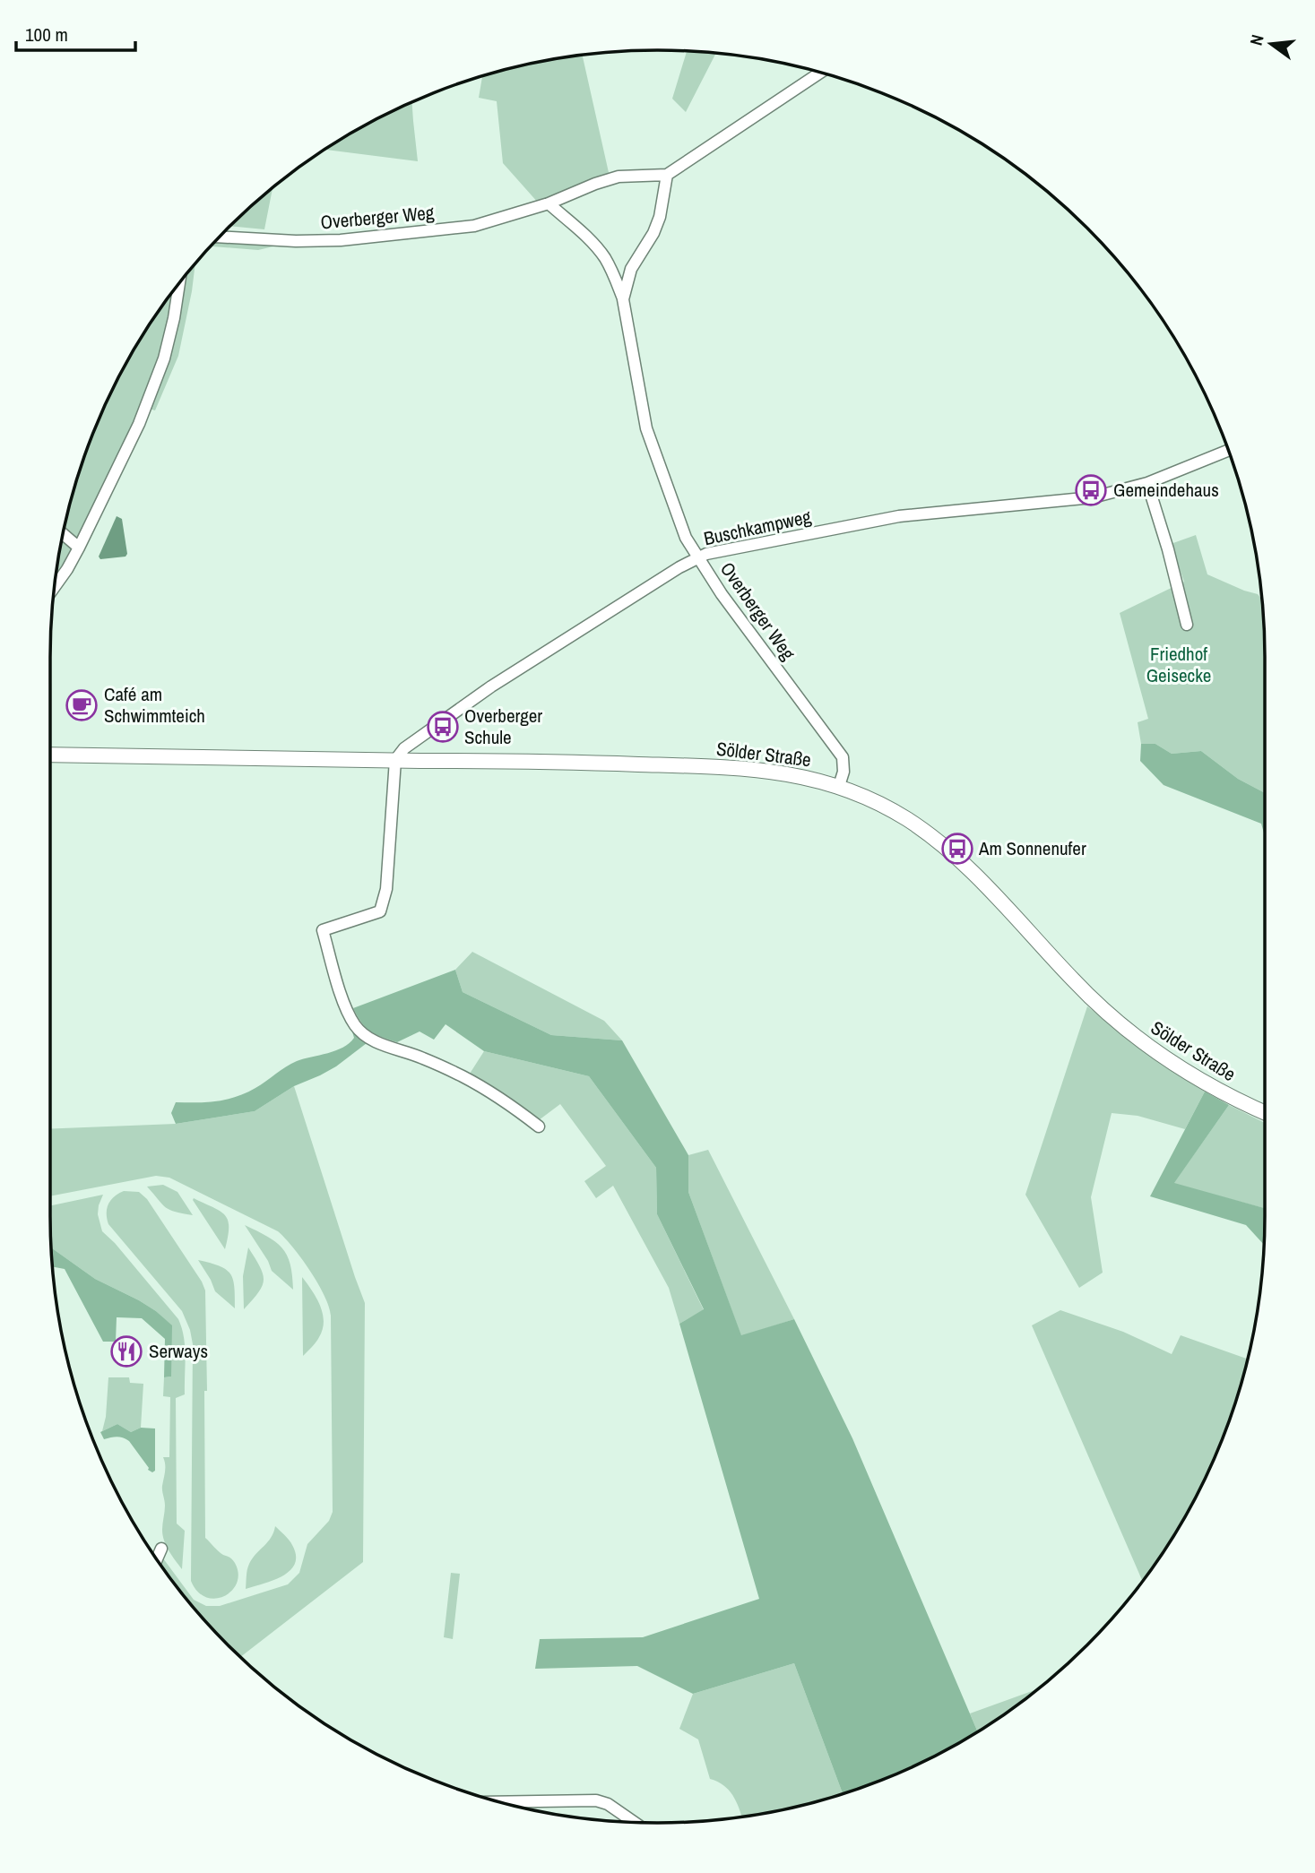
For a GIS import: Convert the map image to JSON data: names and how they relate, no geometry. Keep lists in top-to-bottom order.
{
  "streets": {
    "main road": ["Sölder Straße"],
    "street": ["Overberger Weg", "Buschkampweg"]
  },
  "crossings": [
    ["Overberger Weg", "Buschkampweg"],
    ["Overberger Weg", "Sölder Straße"],
    ["Buschkampweg", "Sölder Straße"]
  ],
  "parks": ["Friedhof Geisecke"],
  "places": {
    "bus stop": ["Gemeindehaus", "Overberger Schule", "Am Sonnenufer"],
    "cafe": ["Café am Schwimmteich"],
    "restaurant": ["Serways"]
  },
  "scale_bar": "100 m",
  "north": "left"
}
